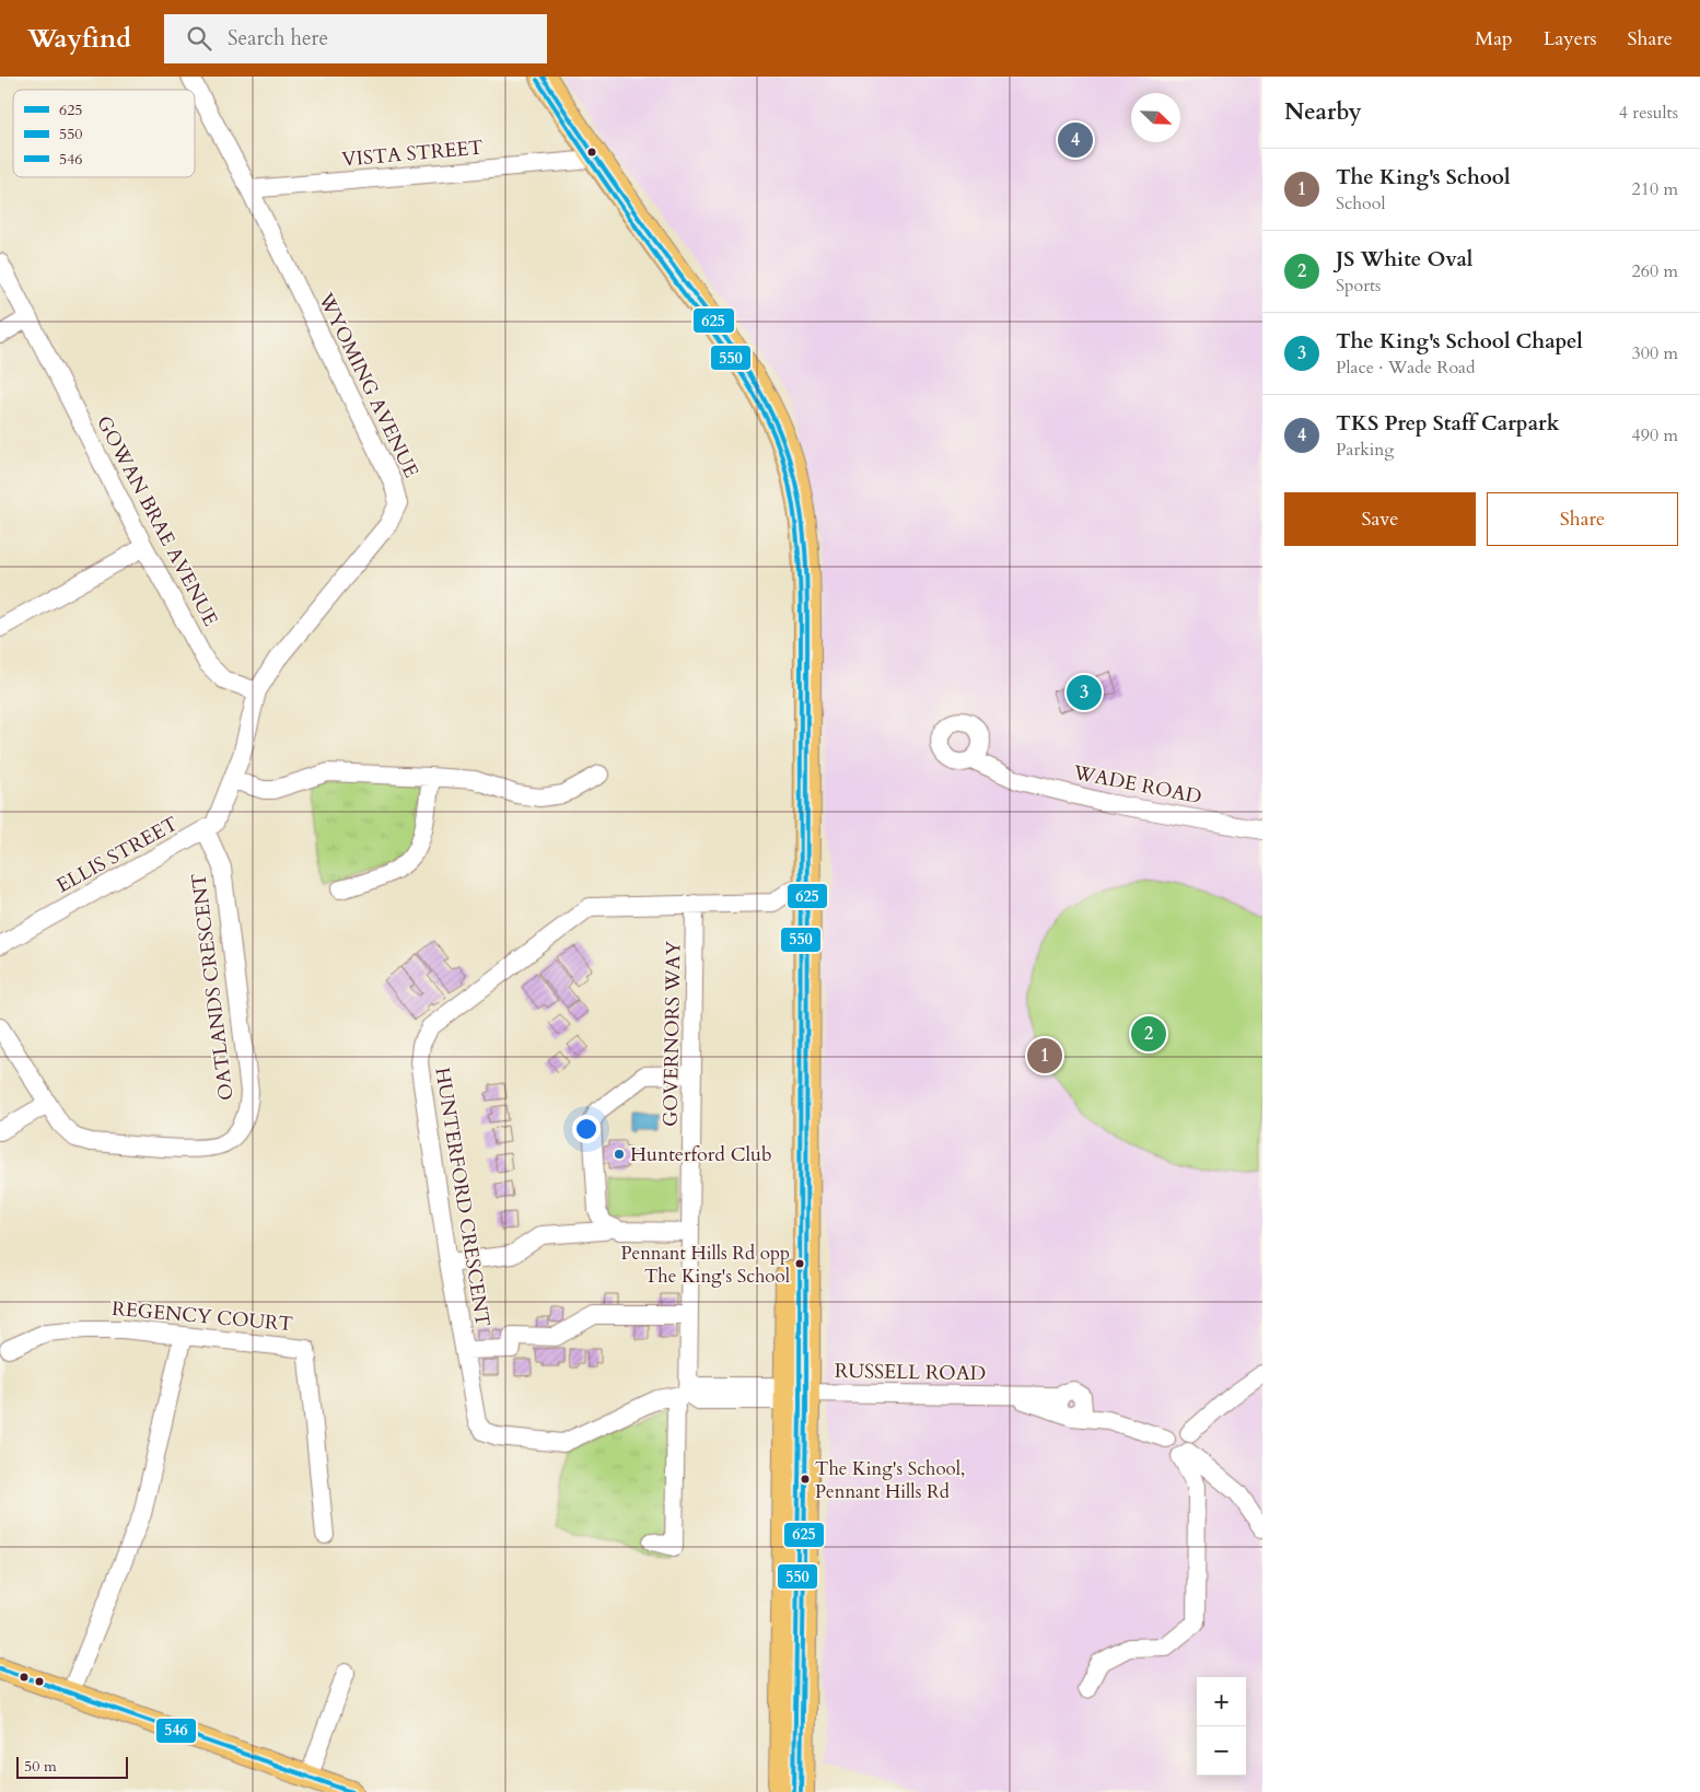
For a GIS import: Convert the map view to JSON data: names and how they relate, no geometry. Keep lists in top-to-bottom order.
{
  "streets": {
    "street": [
      "VISTA STREET",
      "WYOMING AVENUE",
      "GOWAN BRAE AVENUE",
      "WADE ROAD",
      "ELLIS STREET",
      "OATLANDS CRESCENT",
      "GOVERNORS WAY",
      "HUNTERFORD CRESCENT",
      "REGENCY COURT",
      "RUSSELL ROAD"
    ]
  },
  "crossings": [
    ["VISTA STREET", "WYOMING AVENUE"],
    ["WYOMING AVENUE", "GOWAN BRAE AVENUE"],
    ["ELLIS STREET", "OATLANDS CRESCENT"],
    ["GOVERNORS WAY", "HUNTERFORD CRESCENT"],
    ["HUNTERFORD CRESCENT", "RUSSELL ROAD"]
  ],
  "places": ["Hunterford Club", "Pennant Hills Rd opp The King's School", "The King's School, Pennant Hills Rd"],
  "lines": ["transit line 625", "transit line 550", "transit line 546"],
  "legend": ["625", "550", "546"],
  "scale_bar": "50 m",
  "north": "bottom right",
  "page": {
    "header": "Wayfind",
    "search": "Search here",
    "nav": ["Map", "Layers", "Share"],
    "heading": ["Nearby", "4 results"],
    "pins": [
      "4",
      "3",
      "2",
      "1"
    ],
    "list": [
      {
        "mark": "1",
        "name": "The King's School",
        "note": "School",
        "value": "210 m"
      },
      {
        "mark": "2",
        "name": "JS White Oval",
        "note": "Sports",
        "value": "260 m"
      },
      {
        "mark": "3",
        "name": "The King's School Chapel",
        "note": "Place · Wade Road",
        "value": "300 m"
      },
      {
        "mark": "4",
        "name": "TKS Prep Staff Carpark",
        "note": "Parking",
        "value": "490 m"
      }
    ],
    "buttons": ["Save", "Share"],
    "map_buttons": ["+", "−"],
    "scale": "50 m"
  }
}
